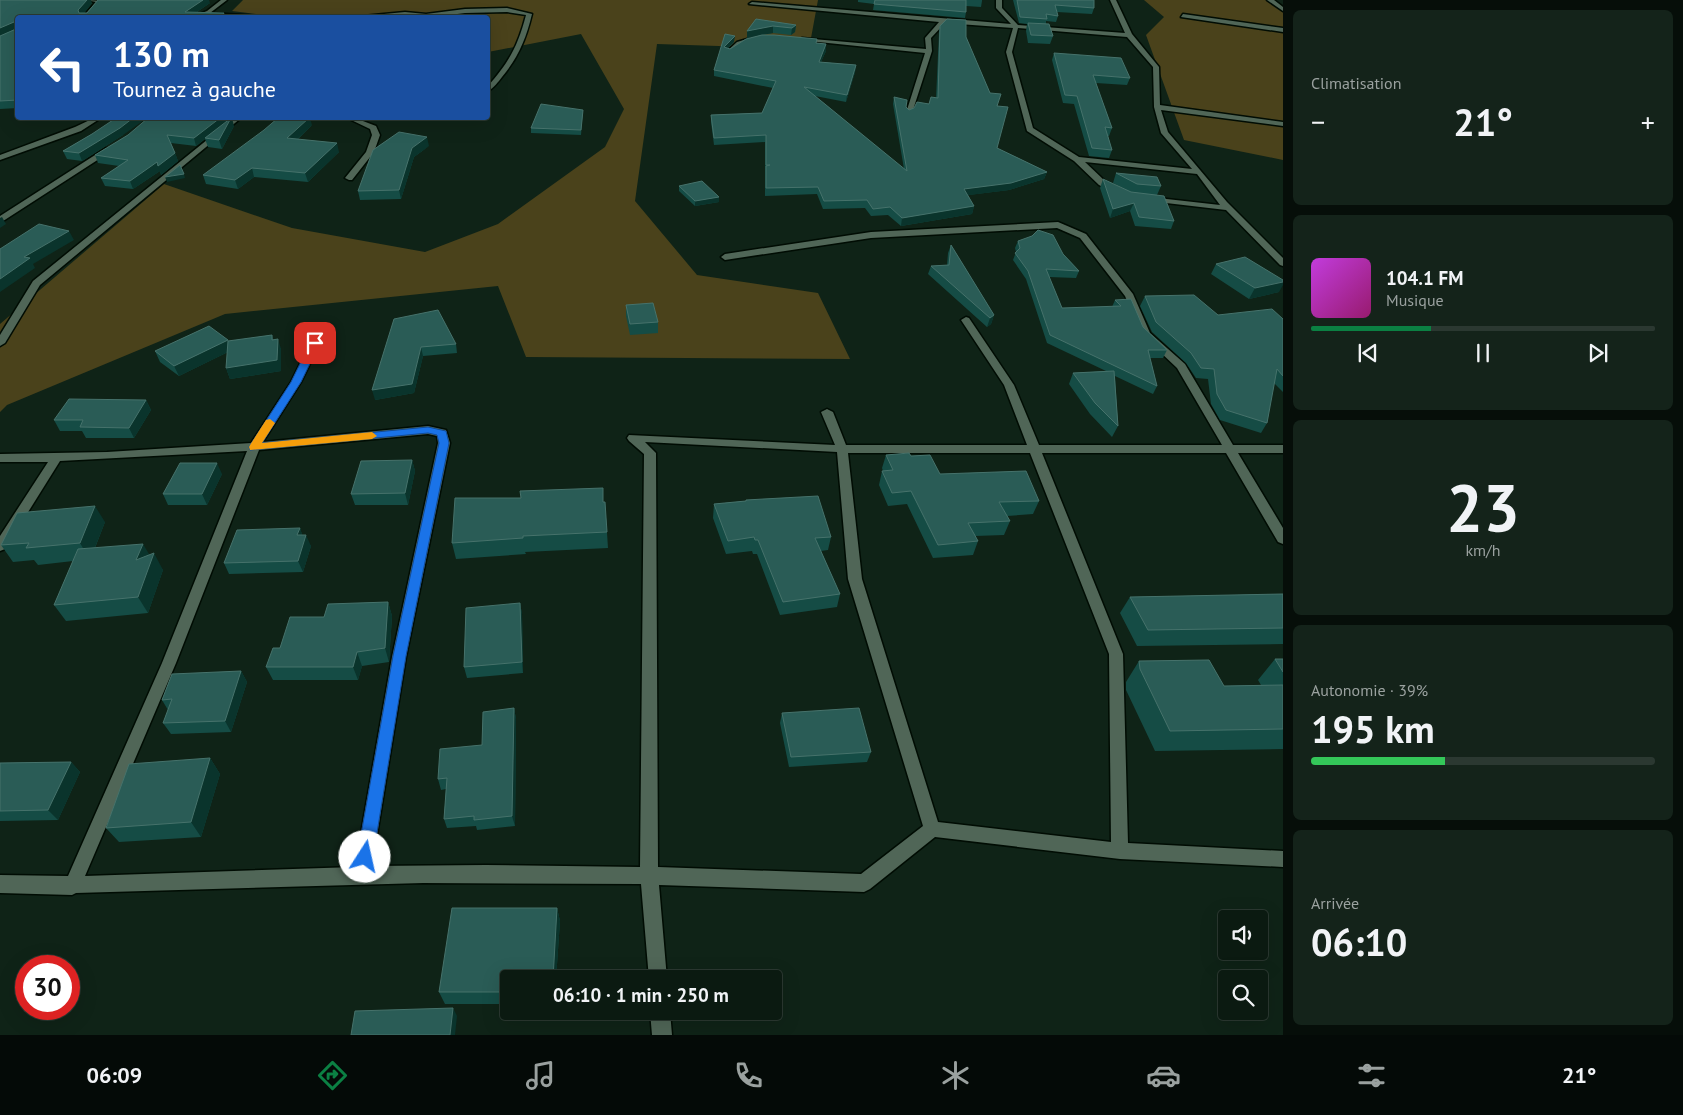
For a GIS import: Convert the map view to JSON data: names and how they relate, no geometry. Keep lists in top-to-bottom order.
{
  "page": {
    "tile": [
      "Climatisation",
      ["23", "km/h"],
      ["Autonomie · 39%", "195 km"],
      ["Arrivée", "06:10"]
    ],
    "turn": ["130 m", "Tournez à gauche"],
    "heat": ["−", "21°", "+"],
    "song": ["104.1 FM", "Musique"],
    "limit": "30",
    "trip": "06:10 · 1 min · 250 m",
    "tabs": ["06:09", "21°"]
  }
}
